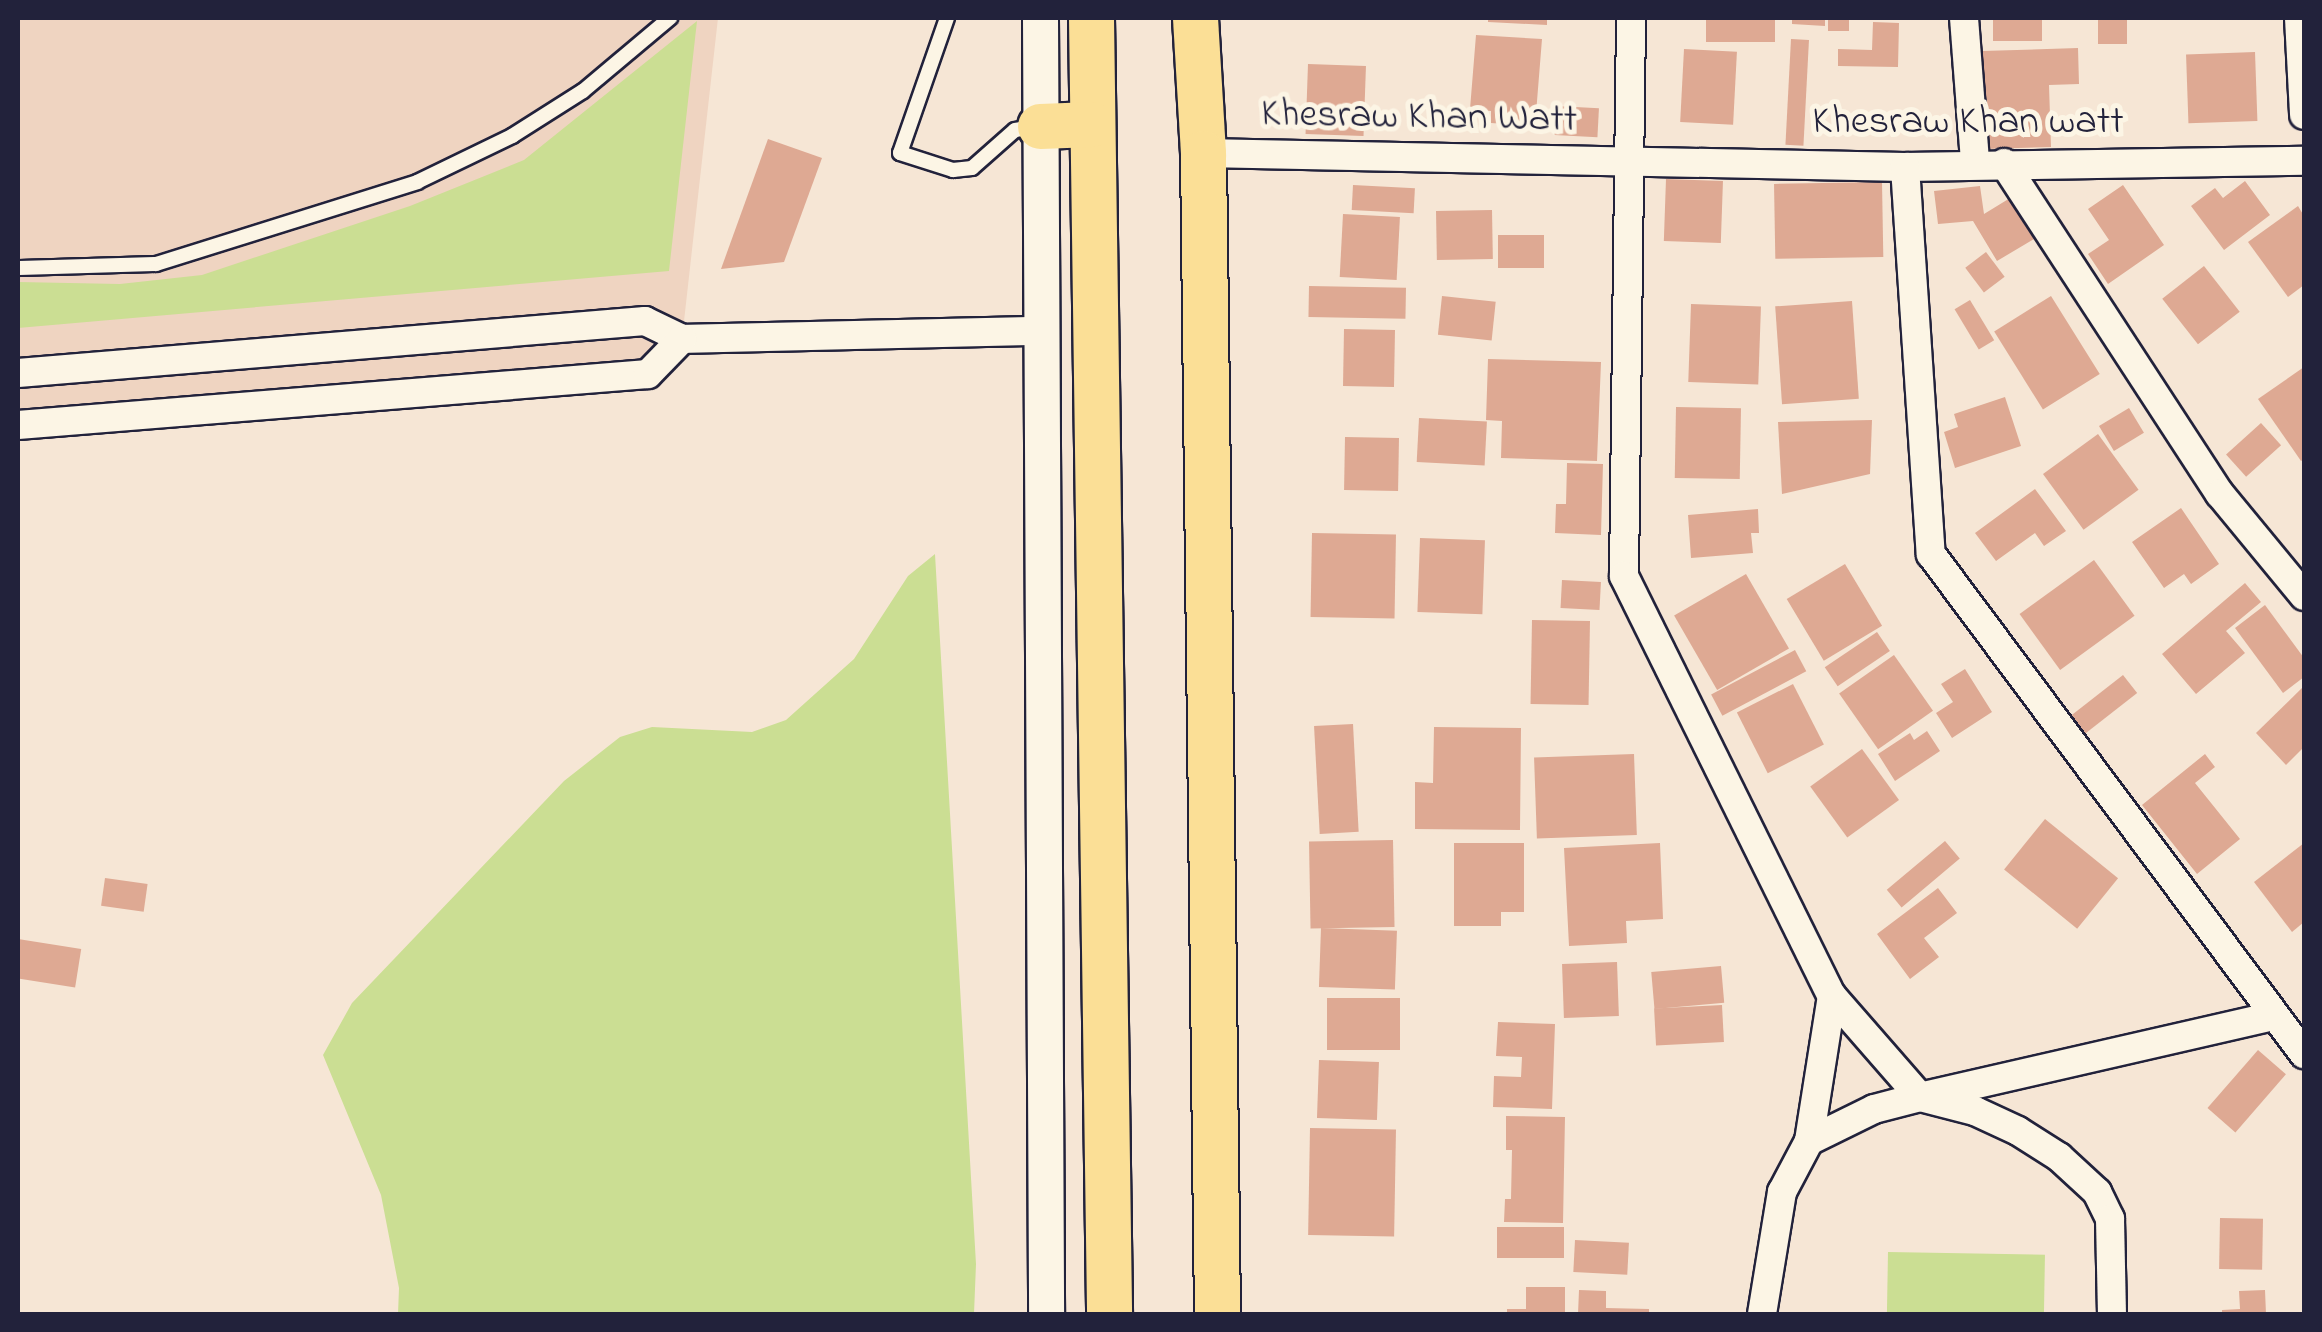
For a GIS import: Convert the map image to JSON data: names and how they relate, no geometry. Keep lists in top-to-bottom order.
{
  "streets": {
    "street": ["Khesraw Khan Watt", "Khesraw Khan watt"]
  },
  "crossings": [
    ["Khesraw Khan Watt", "Khesraw Khan watt"]
  ]
}
